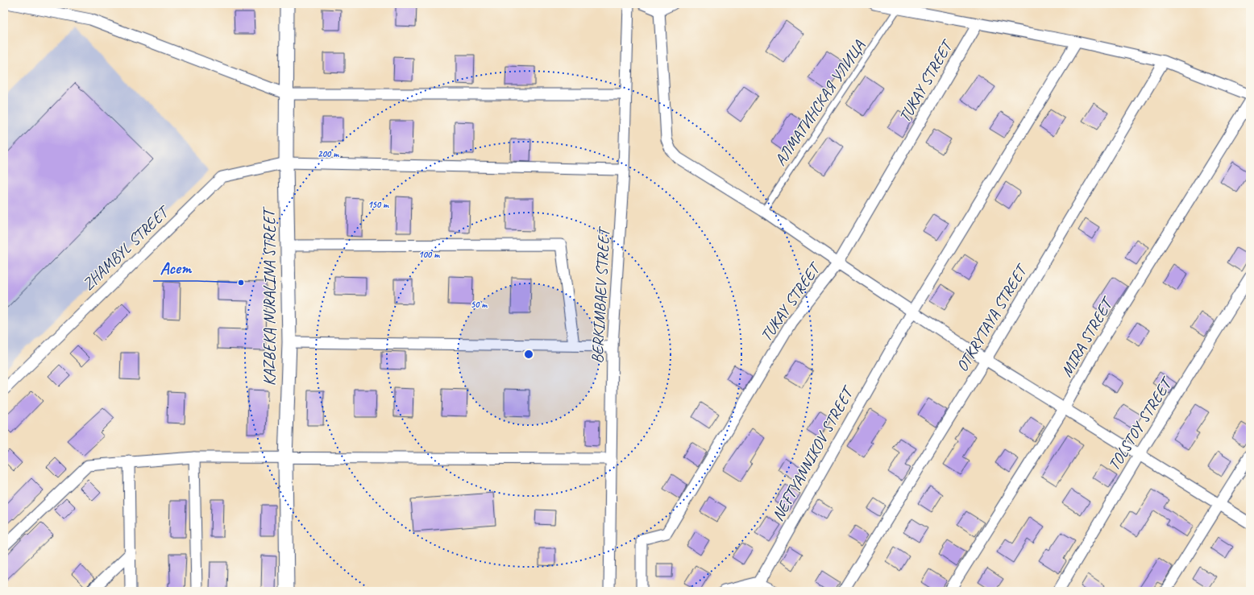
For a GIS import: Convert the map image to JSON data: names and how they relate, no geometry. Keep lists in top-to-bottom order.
{
  "streets": {
    "street": [
      "TUKAY STREET",
      "ZHAMBYL STREET",
      "BERKIMBAEV STREET",
      "KAZBEKA NURALINA STREET",
      "OTKRYTAYA STREET",
      "MIRA STREET",
      "TOLSTOY STREET",
      "NEFTYANNIKOV STREET"
    ],
    "lane": ["АЛМАТИНСКАЯ УЛИЦА"]
  },
  "crossings": [
    ["ZHAMBYL STREET", "BERKIMBAEV STREET"],
    ["ZHAMBYL STREET", "KAZBEKA NURALINA STREET"]
  ],
  "places": ["Асет"],
  "rings": [
    "200 m",
    "150 m",
    "100 m",
    "50 m"
  ]
}
